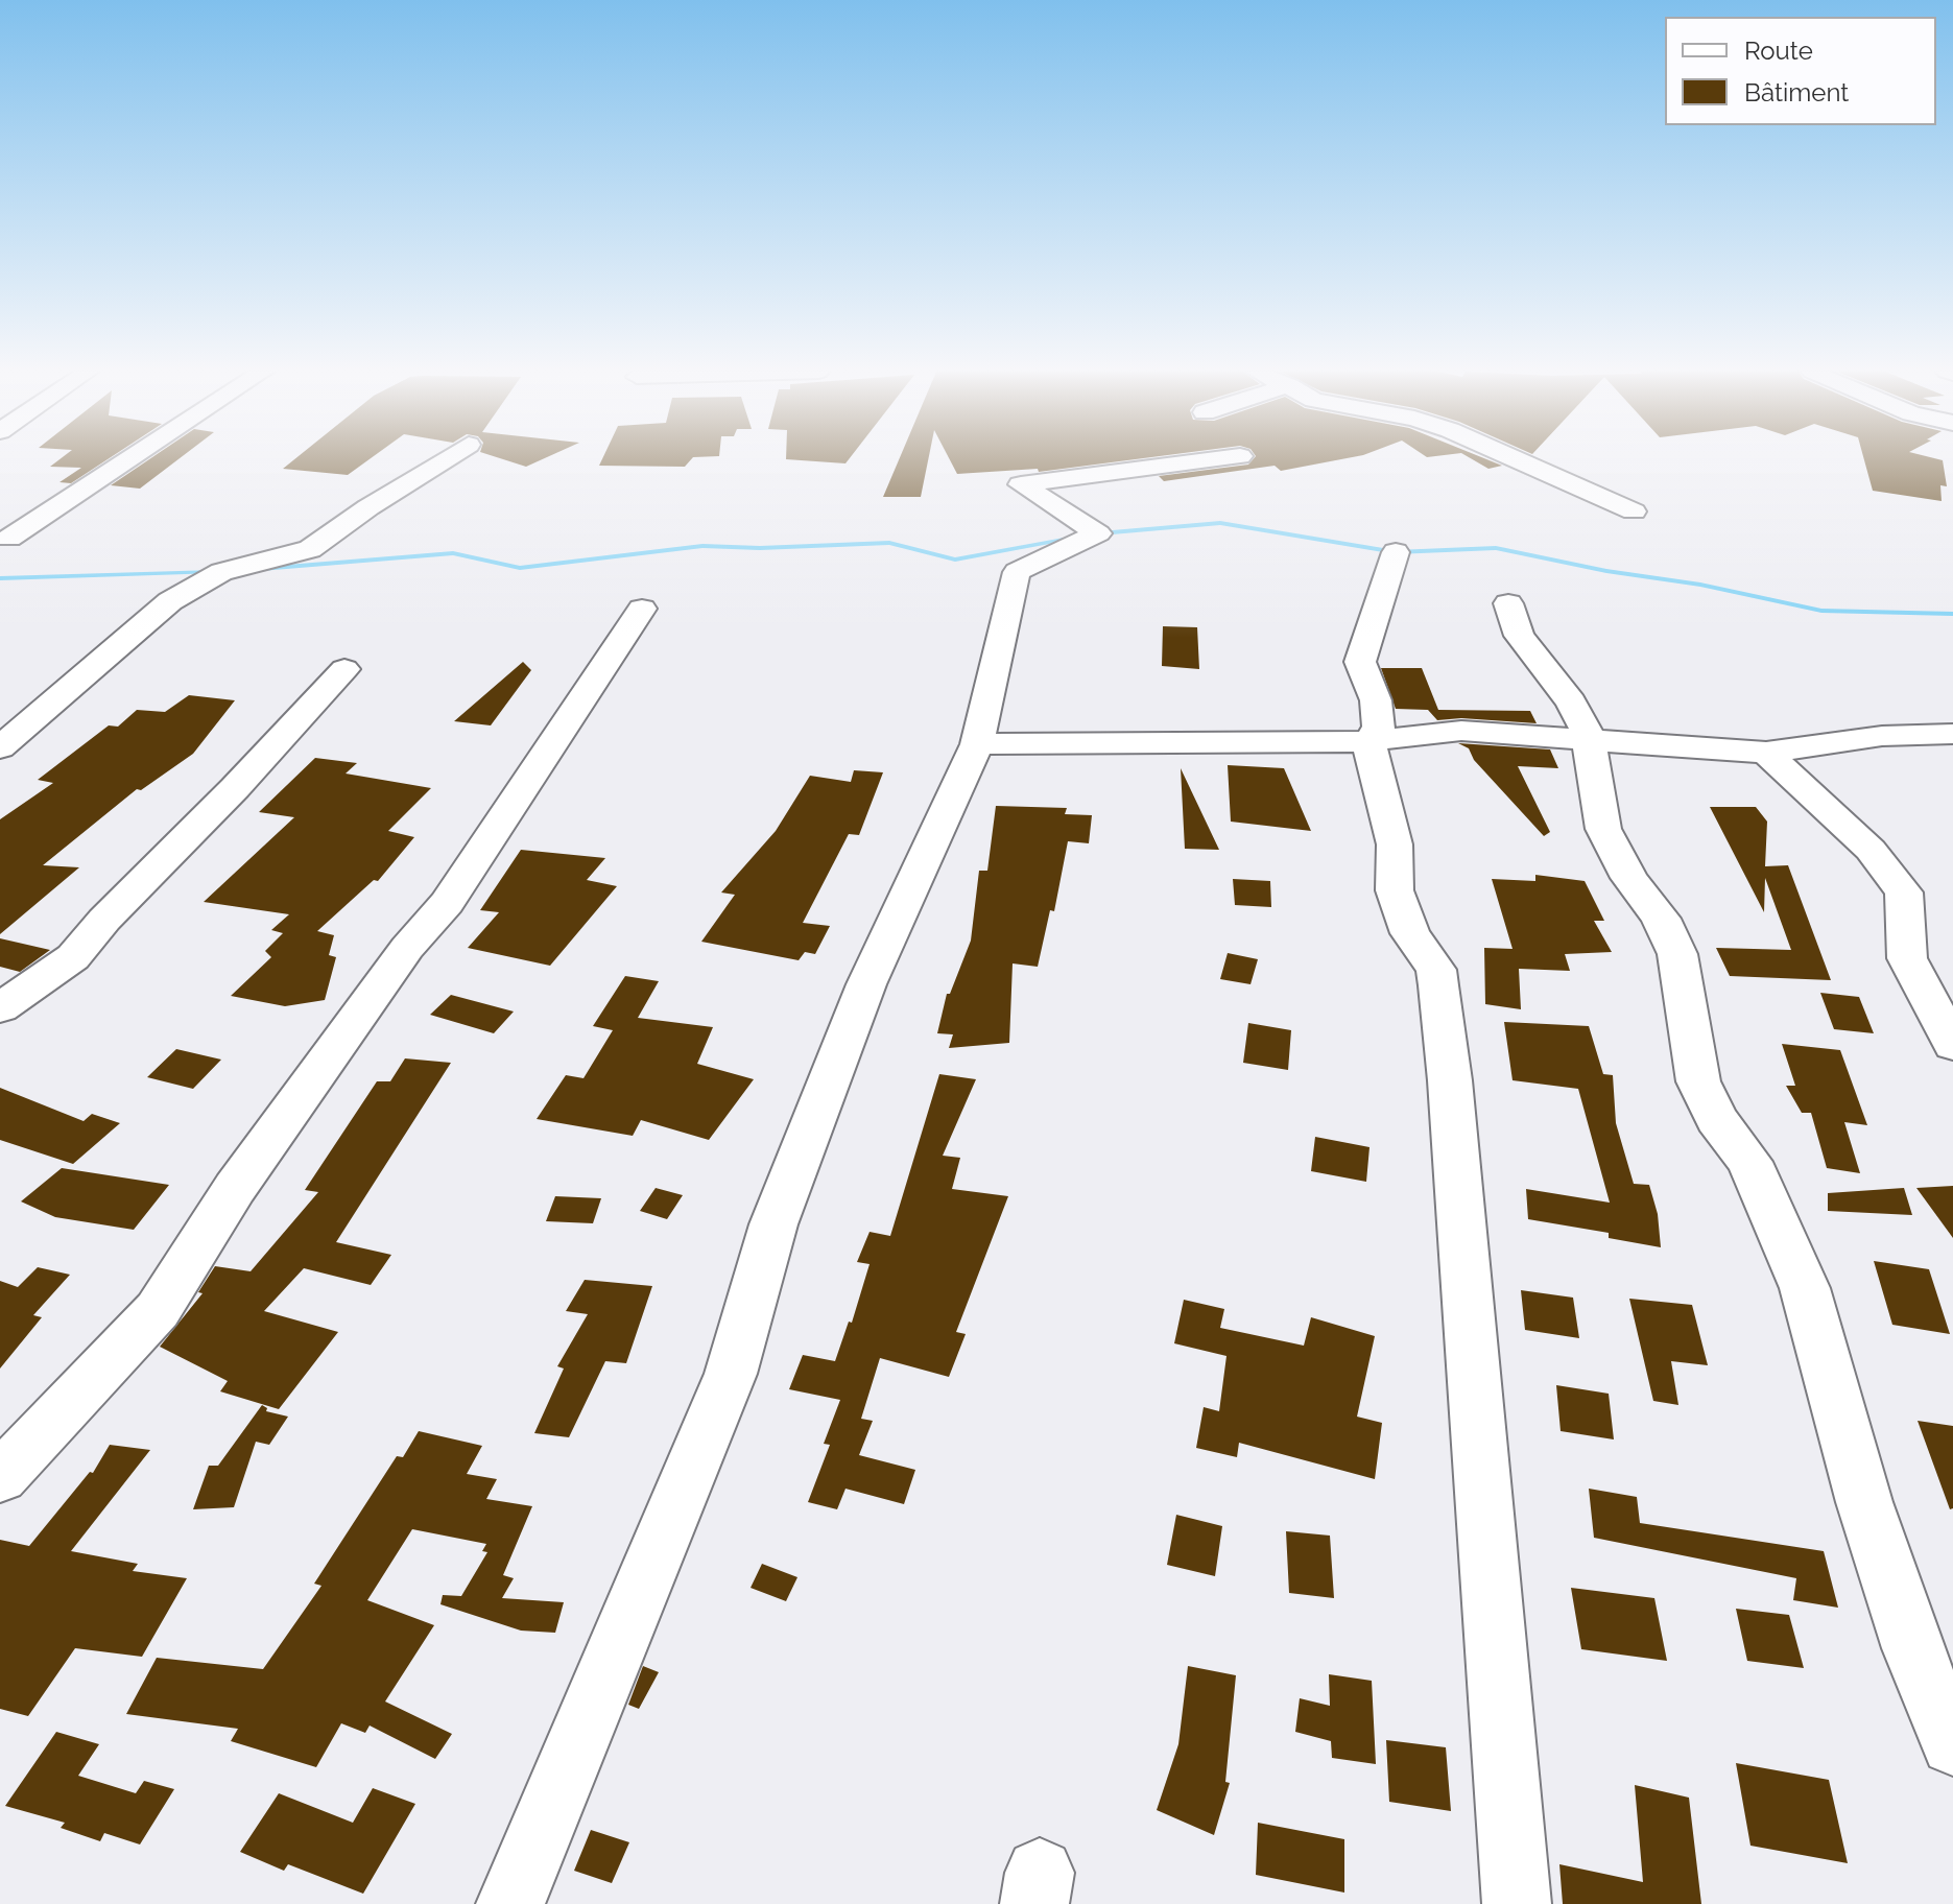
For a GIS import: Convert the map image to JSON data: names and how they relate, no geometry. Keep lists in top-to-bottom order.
{
  "legend": ["Route", "Bâtiment"]
}
